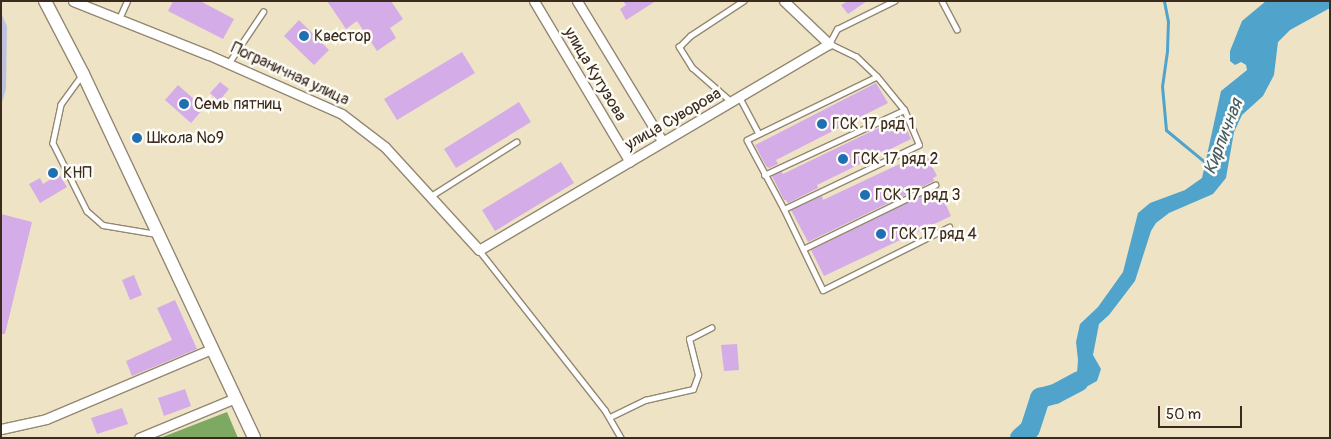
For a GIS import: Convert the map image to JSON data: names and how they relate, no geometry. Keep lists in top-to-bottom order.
{
  "streets": {
    "street": ["Пограничная улица", "улица Кутузова", "улица Суворова"]
  },
  "crossings": [
    ["Пограничная улица", "улица Суворова"],
    ["улица Кутузова", "улица Суворова"]
  ],
  "water": ["Кирпичная"],
  "places": [
    "Квестор",
    "Семь пятниц",
    "ГСК 17 ряд 1",
    "Школа №9",
    "ГСК 17 ряд 2",
    "КНП",
    "ГСК 17 ряд 3",
    "ГСК 17 ряд 4"
  ],
  "scale_bar": "50 m"
}
